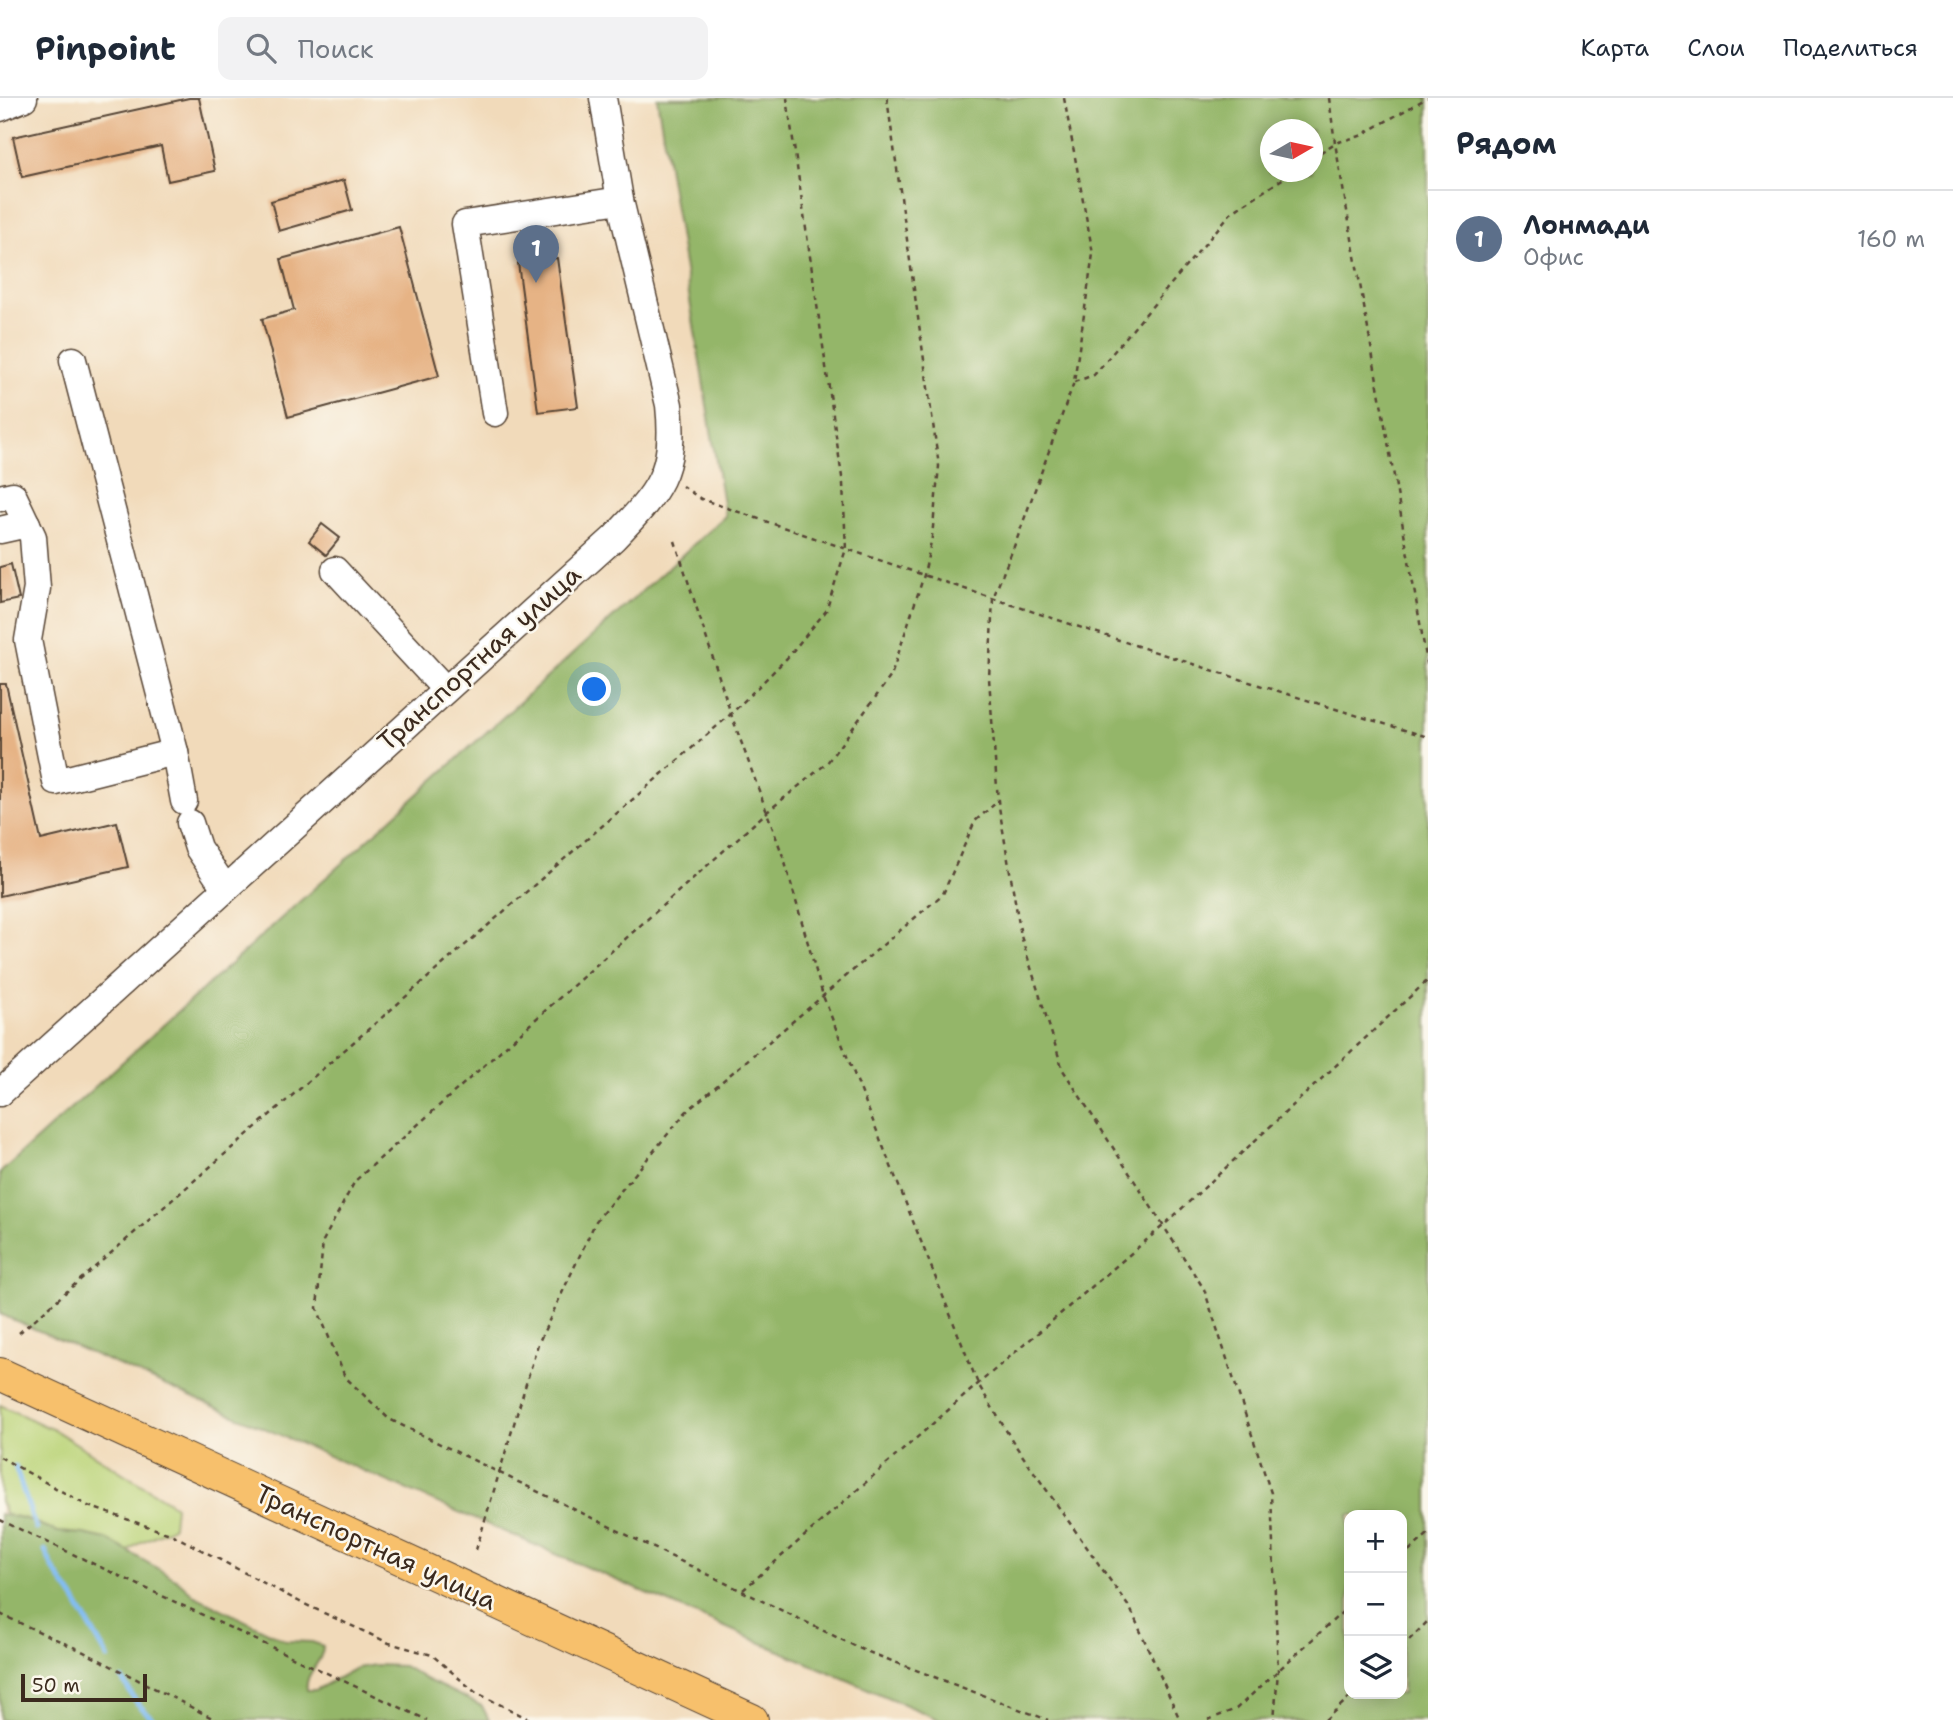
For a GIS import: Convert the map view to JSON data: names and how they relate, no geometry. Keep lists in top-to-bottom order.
{
  "streets": {
    "main road": ["Транспортная улица"]
  },
  "scale_bar": "50 m",
  "north": "right",
  "page": {
    "header": "Pinpoint",
    "search": "Поиск",
    "nav": ["Карта", "Слои", "Поделиться"],
    "heading": "Рядом",
    "list": [
      {
        "mark": "1",
        "name": "Лонмади",
        "note": "Офис",
        "value": "160 m"
      }
    ],
    "pins": "1",
    "map_buttons": ["+", "−"],
    "scale": "50 m"
  }
}
